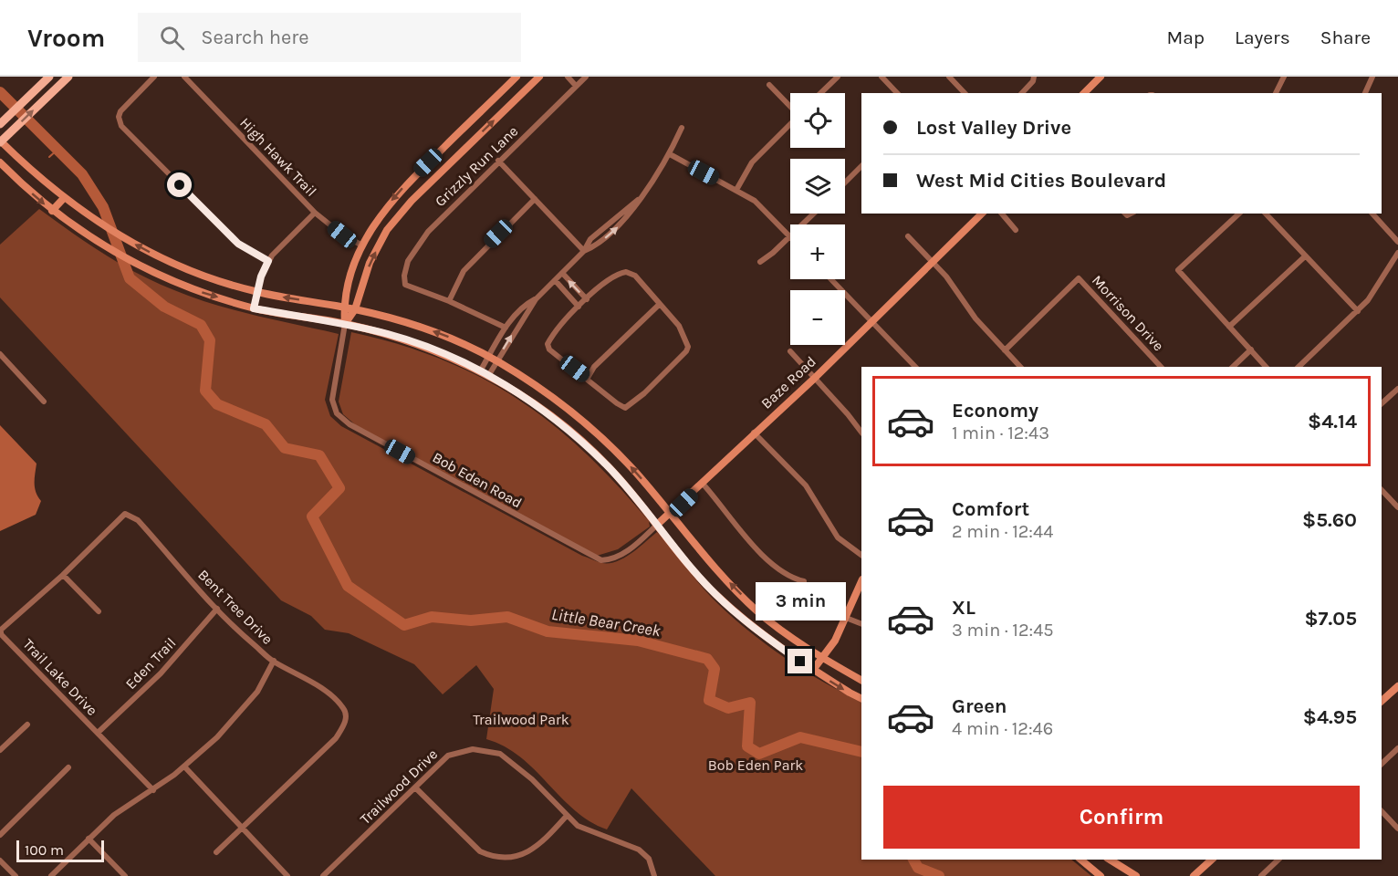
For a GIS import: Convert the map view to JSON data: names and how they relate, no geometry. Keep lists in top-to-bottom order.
{
  "streets": {
    "main road": ["Baze Road"],
    "street": [
      "High Hawk Trail",
      "Grizzly Run Lane",
      "Morrison Drive",
      "Bob Eden Road",
      "Bent Tree Drive",
      "Eden Trail",
      "Trail Lake Drive",
      "Trailwood Drive"
    ]
  },
  "crossings": [
    ["Baze Road", "Bob Eden Road"],
    ["Bent Tree Drive", "Eden Trail"],
    ["Bent Tree Drive", "Trail Lake Drive"],
    ["Eden Trail", "Trail Lake Drive"]
  ],
  "water": ["Little Bear Creek"],
  "parks": ["Trailwood Park", "Bob Eden Park"],
  "scale_bar": "100 m",
  "page": {
    "header": "Vroom",
    "search": "Search here",
    "nav": ["Map", "Layers", "Share"],
    "map_buttons": ["+", "−"],
    "banner": ["Lost Valley Drive", "West Mid Cities Boulevard"],
    "list": [
      {
        "name": "Economy",
        "note": "1 min · 12:43",
        "value": "$4.14"
      },
      {
        "name": "Comfort",
        "note": "2 min · 12:44",
        "value": "$5.60"
      },
      {
        "name": "XL",
        "note": "3 min · 12:45",
        "value": "$7.05"
      },
      {
        "name": "Green",
        "note": "4 min · 12:46",
        "value": "$4.95"
      }
    ],
    "bubble": "3 min",
    "buttons": "Confirm",
    "scale": "100 m"
  }
}
